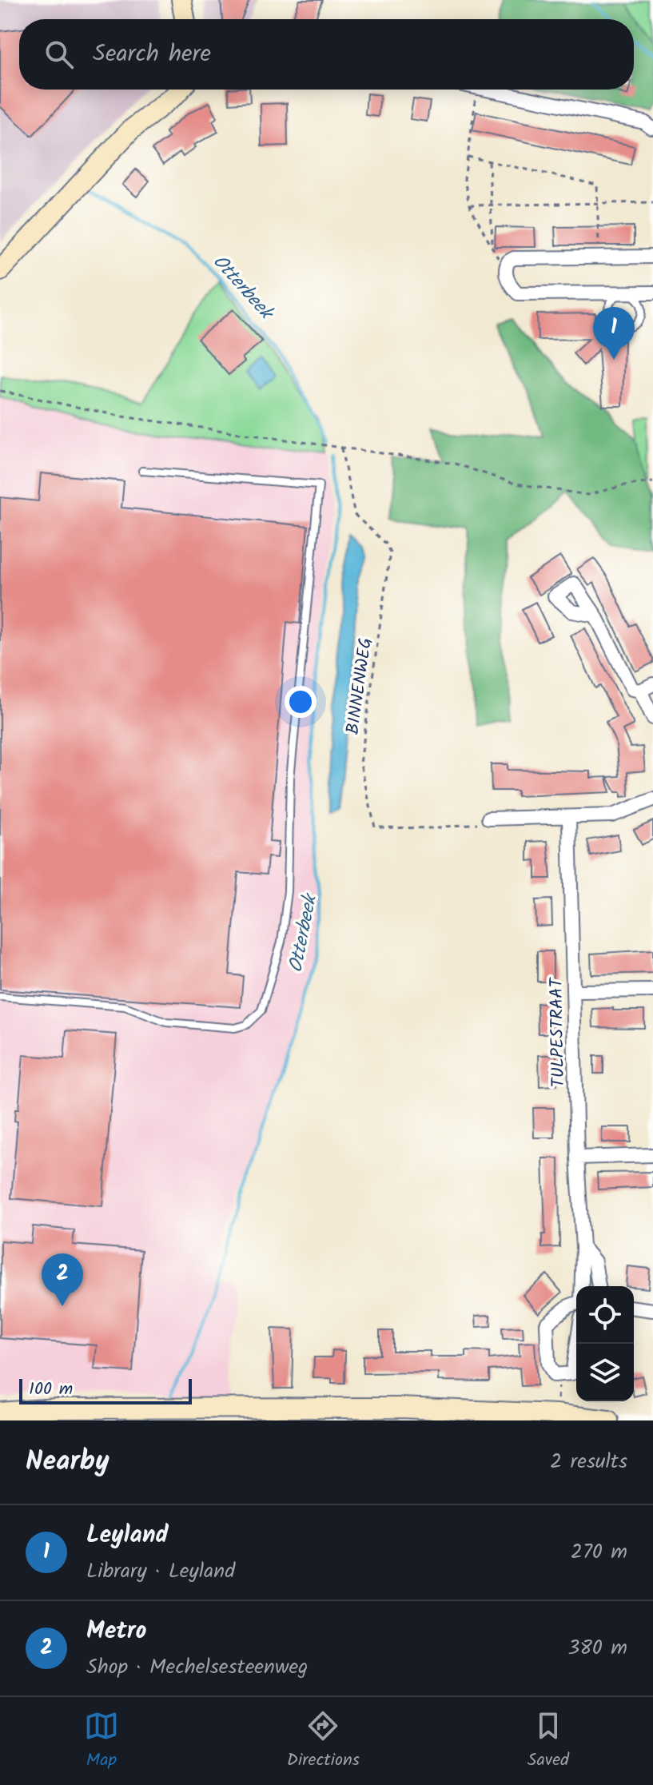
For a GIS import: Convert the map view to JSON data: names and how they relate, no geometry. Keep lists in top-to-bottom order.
{
  "streets": {
    "street": ["TULPESTRAAT"],
    "path": ["BINNENWEG"]
  },
  "water": ["Otterbeek"],
  "scale_bar": "100 m",
  "page": {
    "search": "Search here",
    "pins": ["1", "2"],
    "scale": "100 m",
    "heading": ["Nearby", "2 results"],
    "list": [
      {
        "mark": "1",
        "name": "Leyland",
        "note": "Library · Leyland",
        "value": "270 m"
      },
      {
        "mark": "2",
        "name": "Metro",
        "note": "Shop · Mechelsesteenweg",
        "value": "380 m"
      }
    ],
    "nav": ["Map", "Directions", "Saved"]
  }
}
